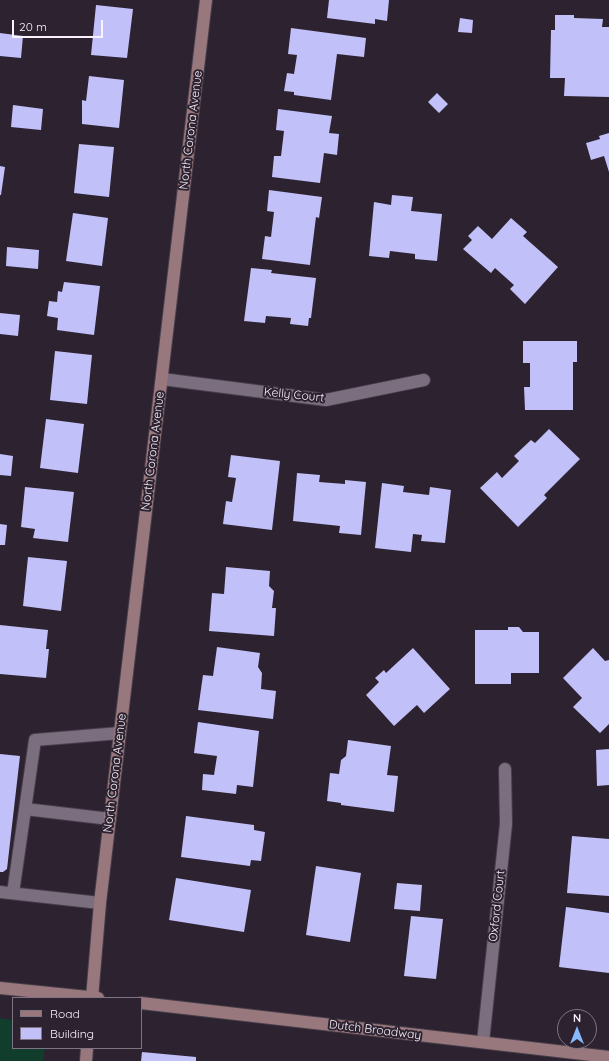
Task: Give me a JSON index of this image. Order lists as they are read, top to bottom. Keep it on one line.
{"streets":{"main road":["North Corona Avenue","Dutch Broadway"],"street":["Kelly Court","Oxford Court"]},"crossings":[["North Corona Avenue","Kelly Court"],["Oxford Court","Dutch Broadway"]],"legend":["Road","Building"],"scale_bar":"20 m","north":"top"}
